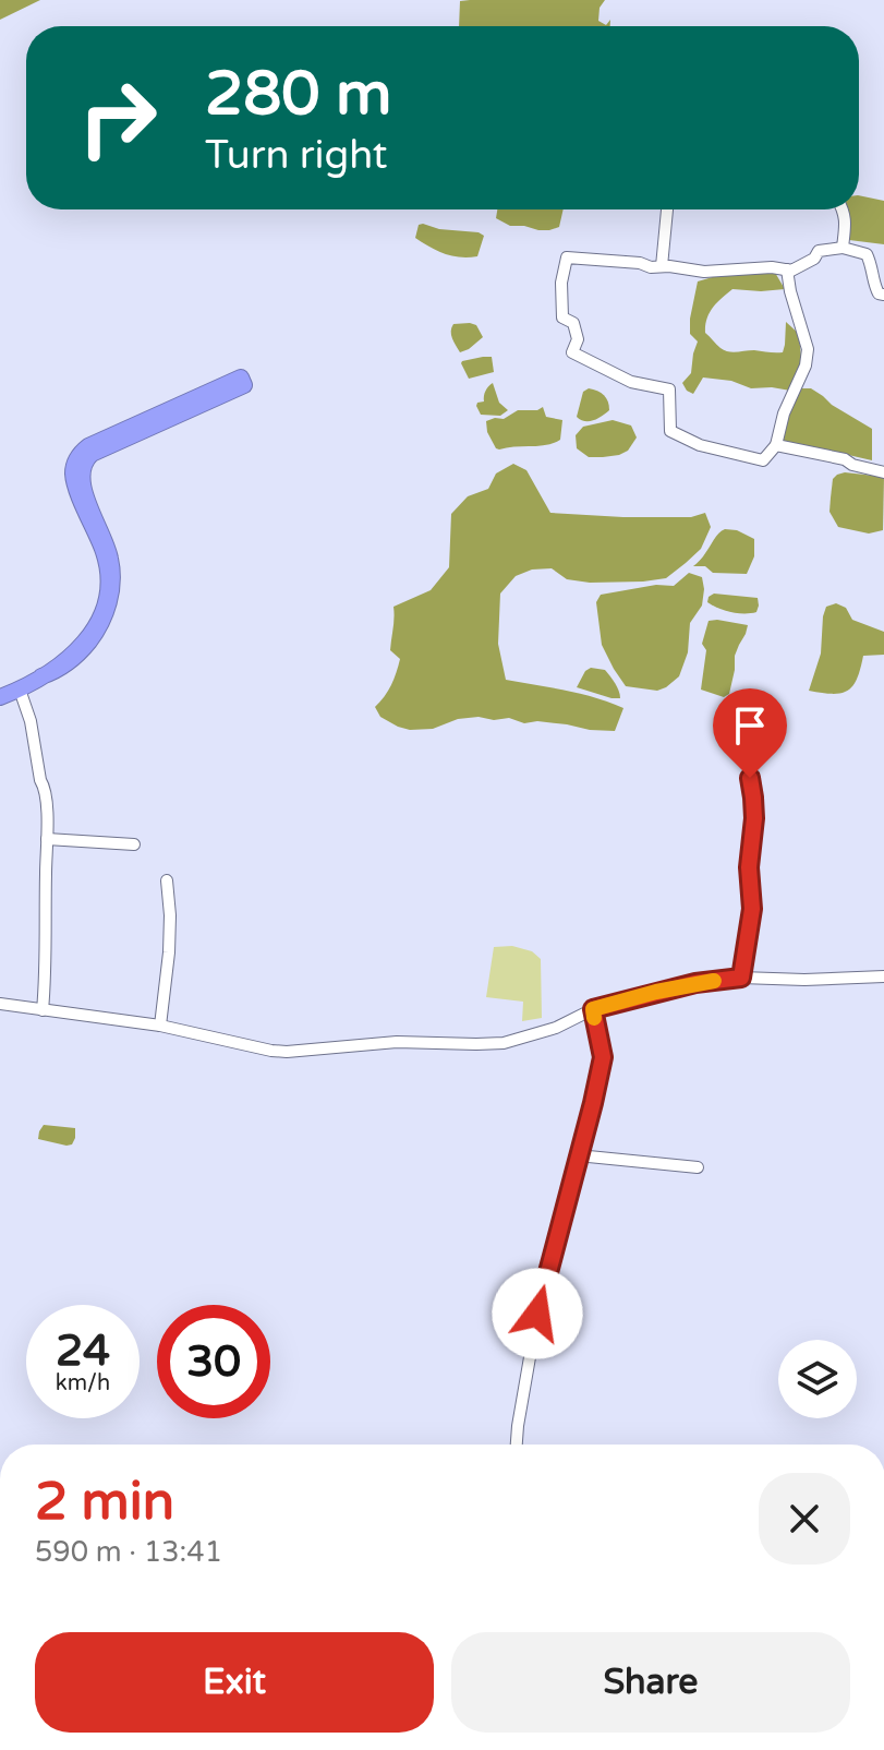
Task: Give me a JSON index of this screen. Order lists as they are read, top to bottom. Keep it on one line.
{"page":{"turn":["280 m","Turn right"],"speed":"24 km/h","limit":"30","heading":["2 min","590 m · 13:41"],"buttons":["Exit","Share"]}}
